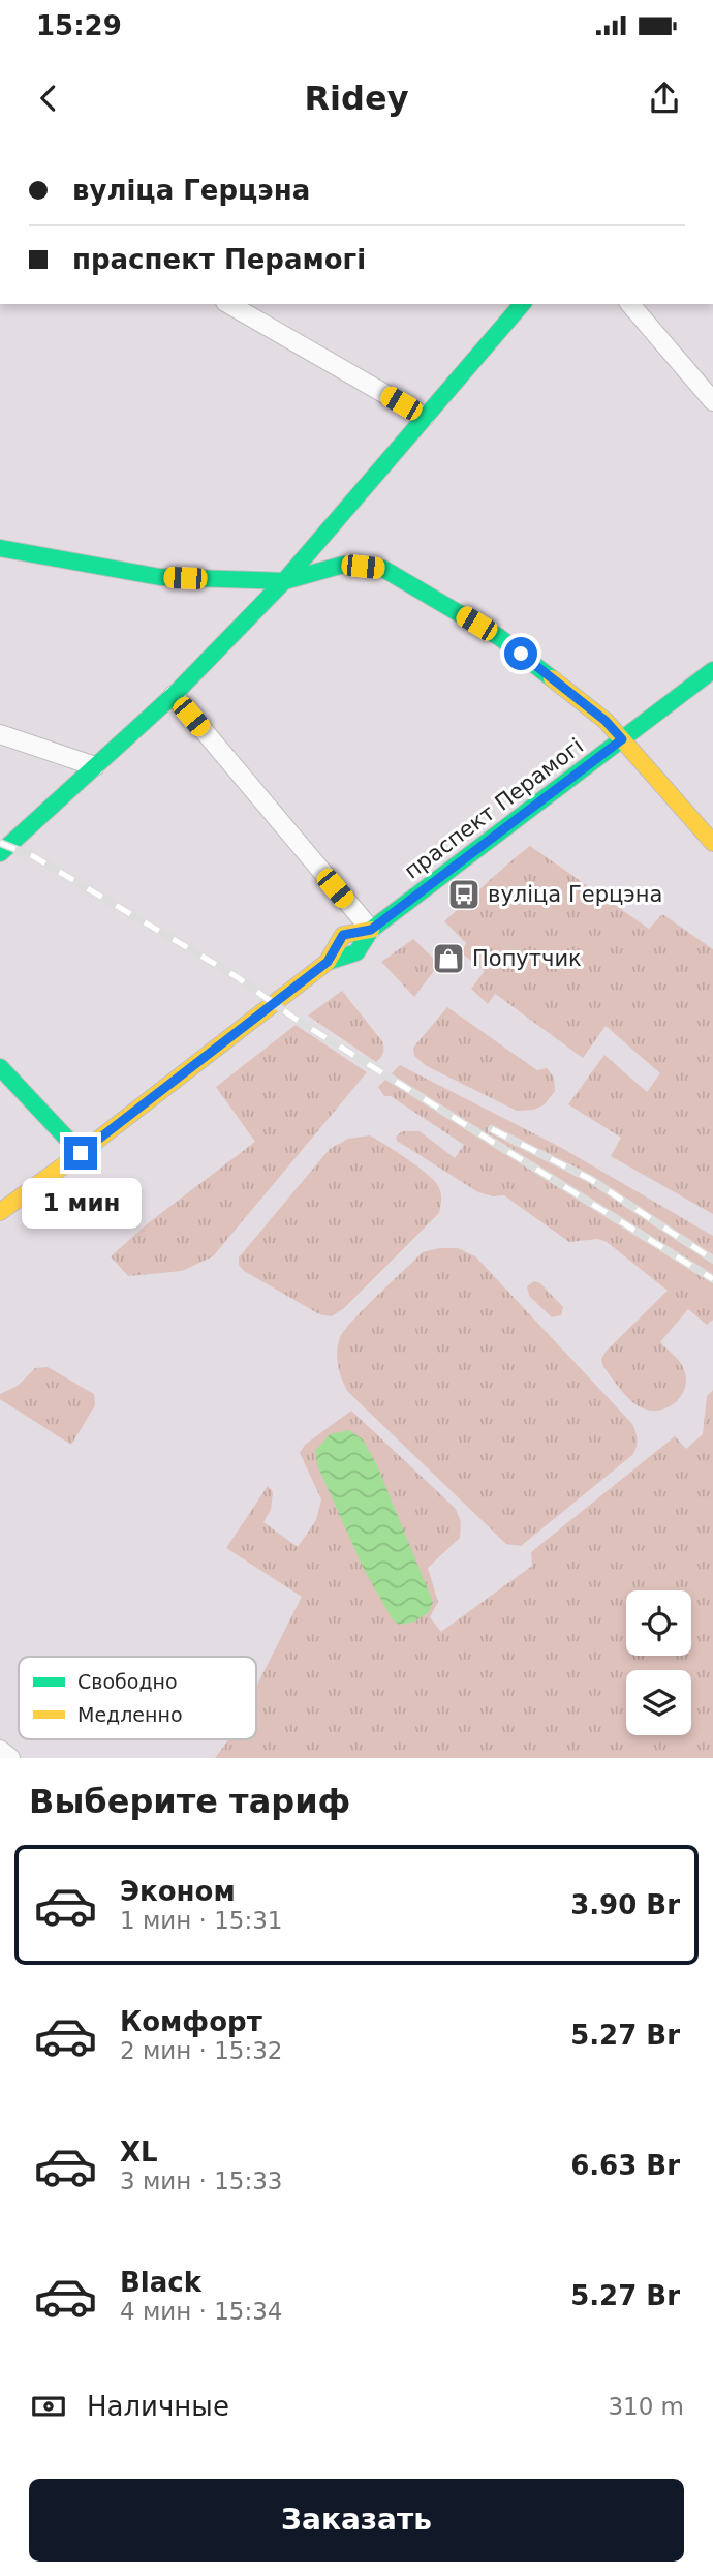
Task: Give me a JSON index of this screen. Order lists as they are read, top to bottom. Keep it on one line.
{"streets":{"street":["праспект Перамогі"]},"places":{"bus stop":["вуліца Герцэна"],"shop":["Попутчик"]},"legend":["Свободно","Медленно"],"page":{"status":"15:29","header":"Ridey","banner":["вуліца Герцэна","праспект Перамогі"],"bubble":"1 мин","heading":"Выберите тариф","list":[{"name":"Эконом","note":"1 мин · 15:31","value":"3.90 Br"},{"name":"Комфорт","note":"2 мин · 15:32","value":"5.27 Br"},{"name":"XL","note":"3 мин · 15:33","value":"6.63 Br"},{"name":"Black","note":"4 мин · 15:34","value":"5.27 Br"}],"pay":["Наличные","310 m"],"buttons":"Заказать"}}
